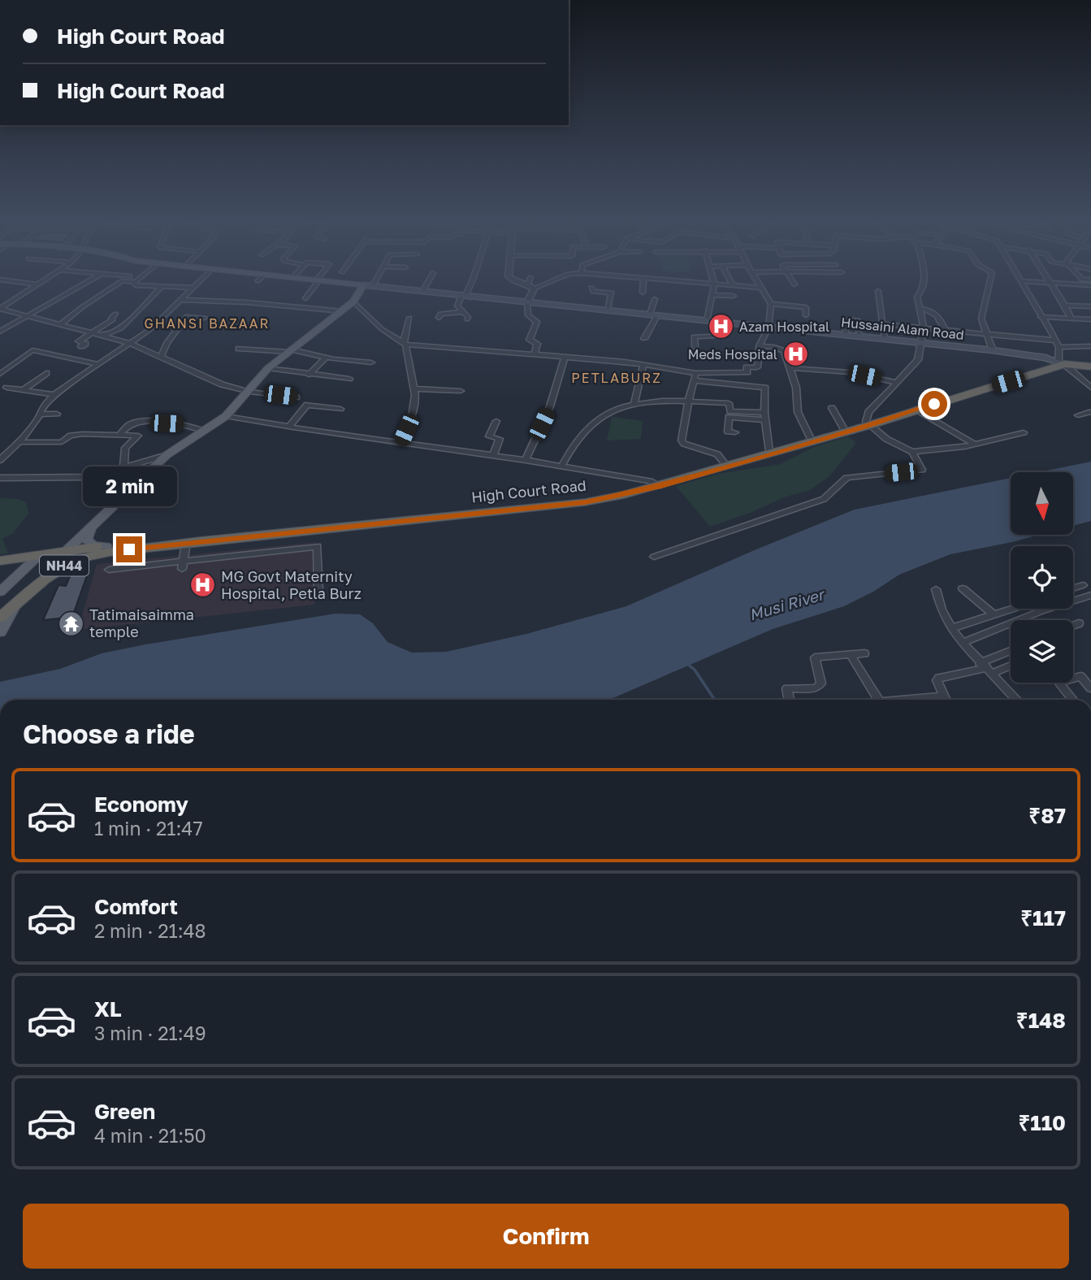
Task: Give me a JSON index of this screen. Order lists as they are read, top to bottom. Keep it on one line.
{"streets":{"highway":["High Court Road","NH44"],"main road":["Hussaini Alam Road"]},"crossings":[["Hussaini Alam Road","High Court Road"],["Hussaini Alam Road","NH44"],["High Court Road","NH44"]],"districts":["GHANSI BAZAAR","PETLABURZ"],"water":["Musi River"],"places":{"hospital":["Azam Hospital","Meds Hospital","MG Govt Maternity Hospital, Petla Burz"],"temple":["Tatimaisaimma temple"]},"north":"bottom","page":{"banner":["High Court Road","High Court Road"],"bubble":"2 min","heading":"Choose a ride","list":[{"name":"Economy","note":"1 min · 21:47","value":"₹87"},{"name":"Comfort","note":"2 min · 21:48","value":"₹117"},{"name":"XL","note":"3 min · 21:49","value":"₹148"},{"name":"Green","note":"4 min · 21:50","value":"₹110"}],"buttons":"Confirm"}}
